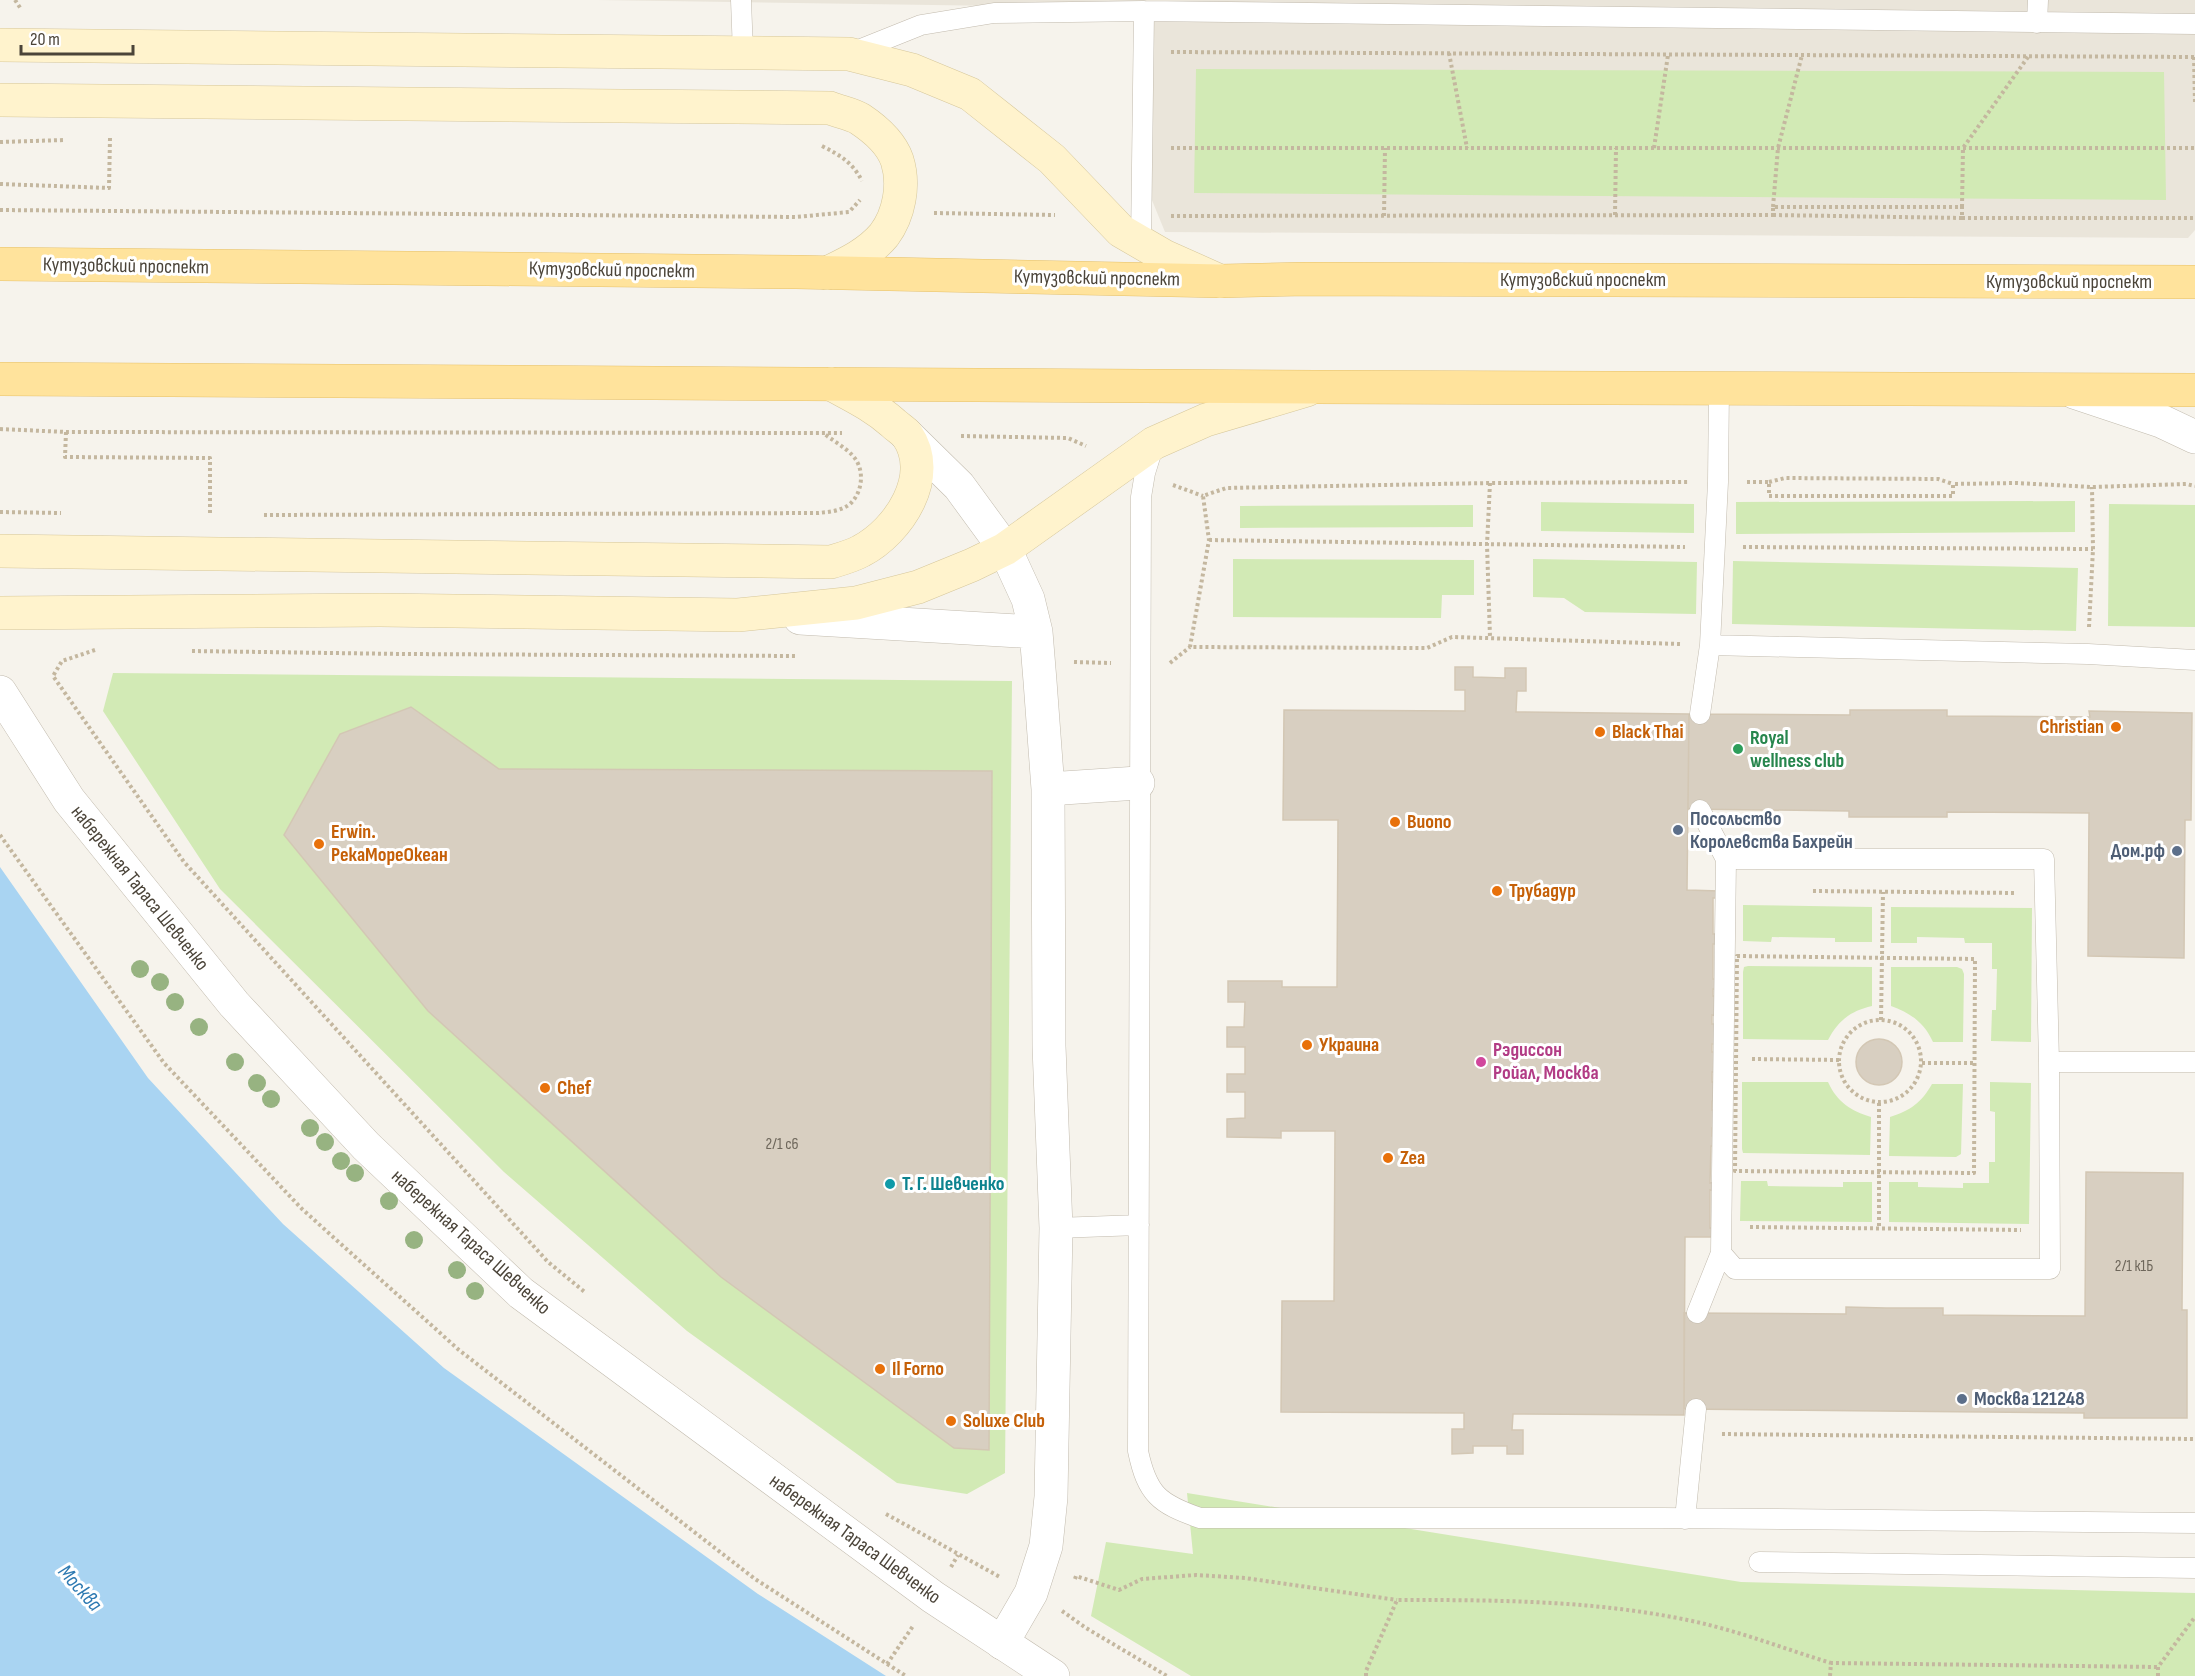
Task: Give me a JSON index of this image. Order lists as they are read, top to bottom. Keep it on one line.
{"streets":{"main road":["Кутузовский проспект"],"street":["набережная Тараса Шевченко"]},"water":["Москва"],"places":["Christian","Black Thai","Royal wellness club","Buono","Посольство Королевства Бахрейн","Erwin. РекаМореОкеан","Дом.рф","Трубадур","Украина","Рэдиссон Ройал, Москва","Chef","Zea","Т. Г. Шевченко","Il Forno","Москва 121248","Soluxe Club"],"house_numbers":["2/1 с6","2/1 к1Б"],"scale_bar":"20 m"}
